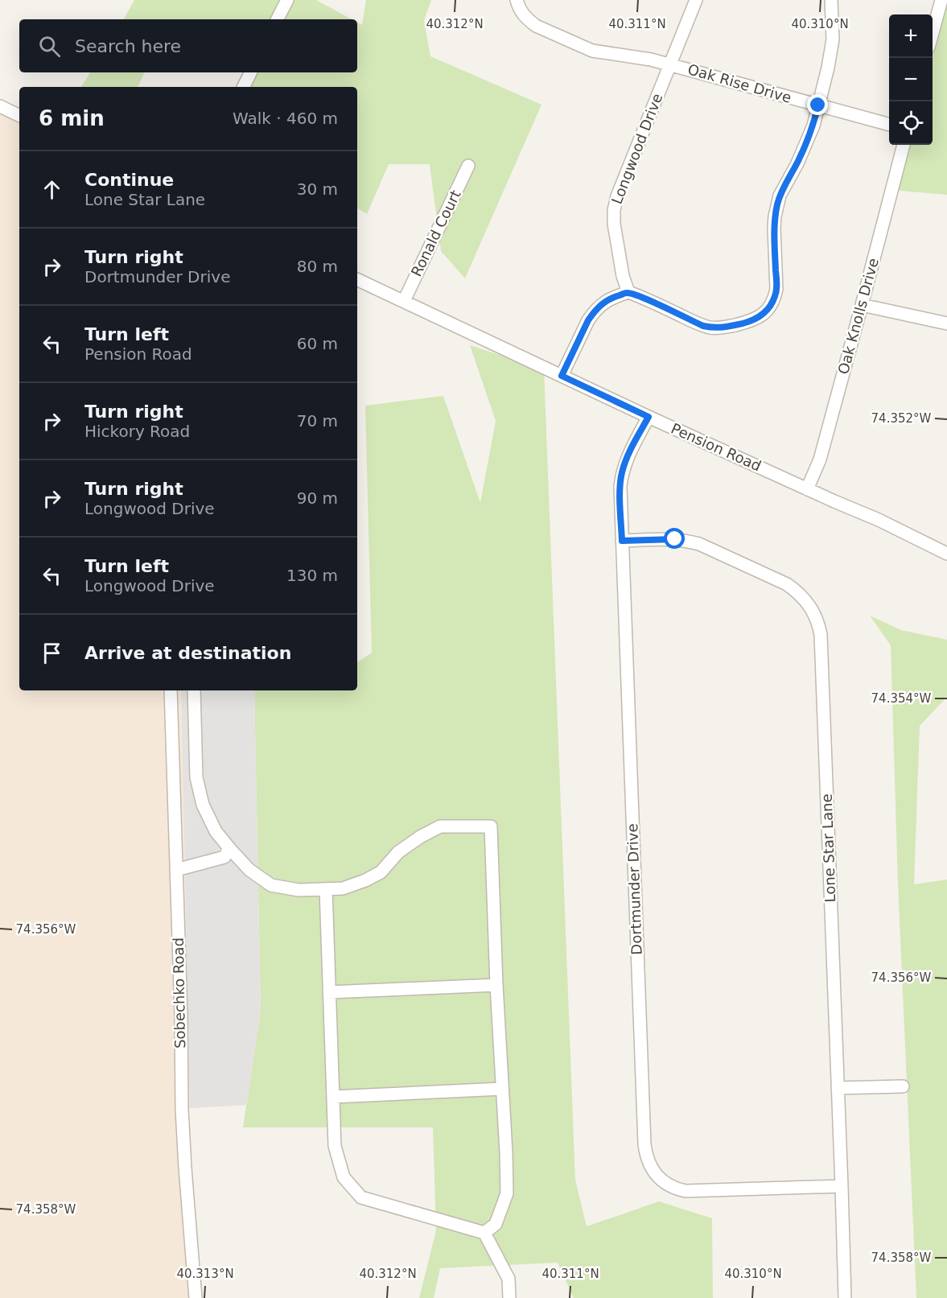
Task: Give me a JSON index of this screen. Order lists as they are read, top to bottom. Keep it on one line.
{"streets":{"street":["Oak Rise Drive","Longwood Drive","Ronald Court","Oak Knolls Drive","Pension Road","Lone Star Lane","Dortmunder Drive","Sobechko Road"]},"crossings":[["Oak Rise Drive","Longwood Drive"],["Ronald Court","Pension Road"],["Oak Knolls Drive","Pension Road"],["Pension Road","Dortmunder Drive"],["Lone Star Lane","Dortmunder Drive"]],"page":{"map_buttons":["+","−"],"search":"Search here","heading":["6 min","Walk · 460 m"],"list":[["Continue","Lone Star Lane","30 m"],["Turn right","Dortmunder Drive","80 m"],["Turn left","Pension Road","60 m"],["Turn right","Hickory Road","70 m"],["Turn right","Longwood Drive","90 m"],["Turn left","Longwood Drive","130 m"],"Arrive at destination"]},"coordinates":["40.312°N","40.311°N","40.310°N","74.352°W","74.354°W","74.356°W","74.358°W","40.313°N"]}
